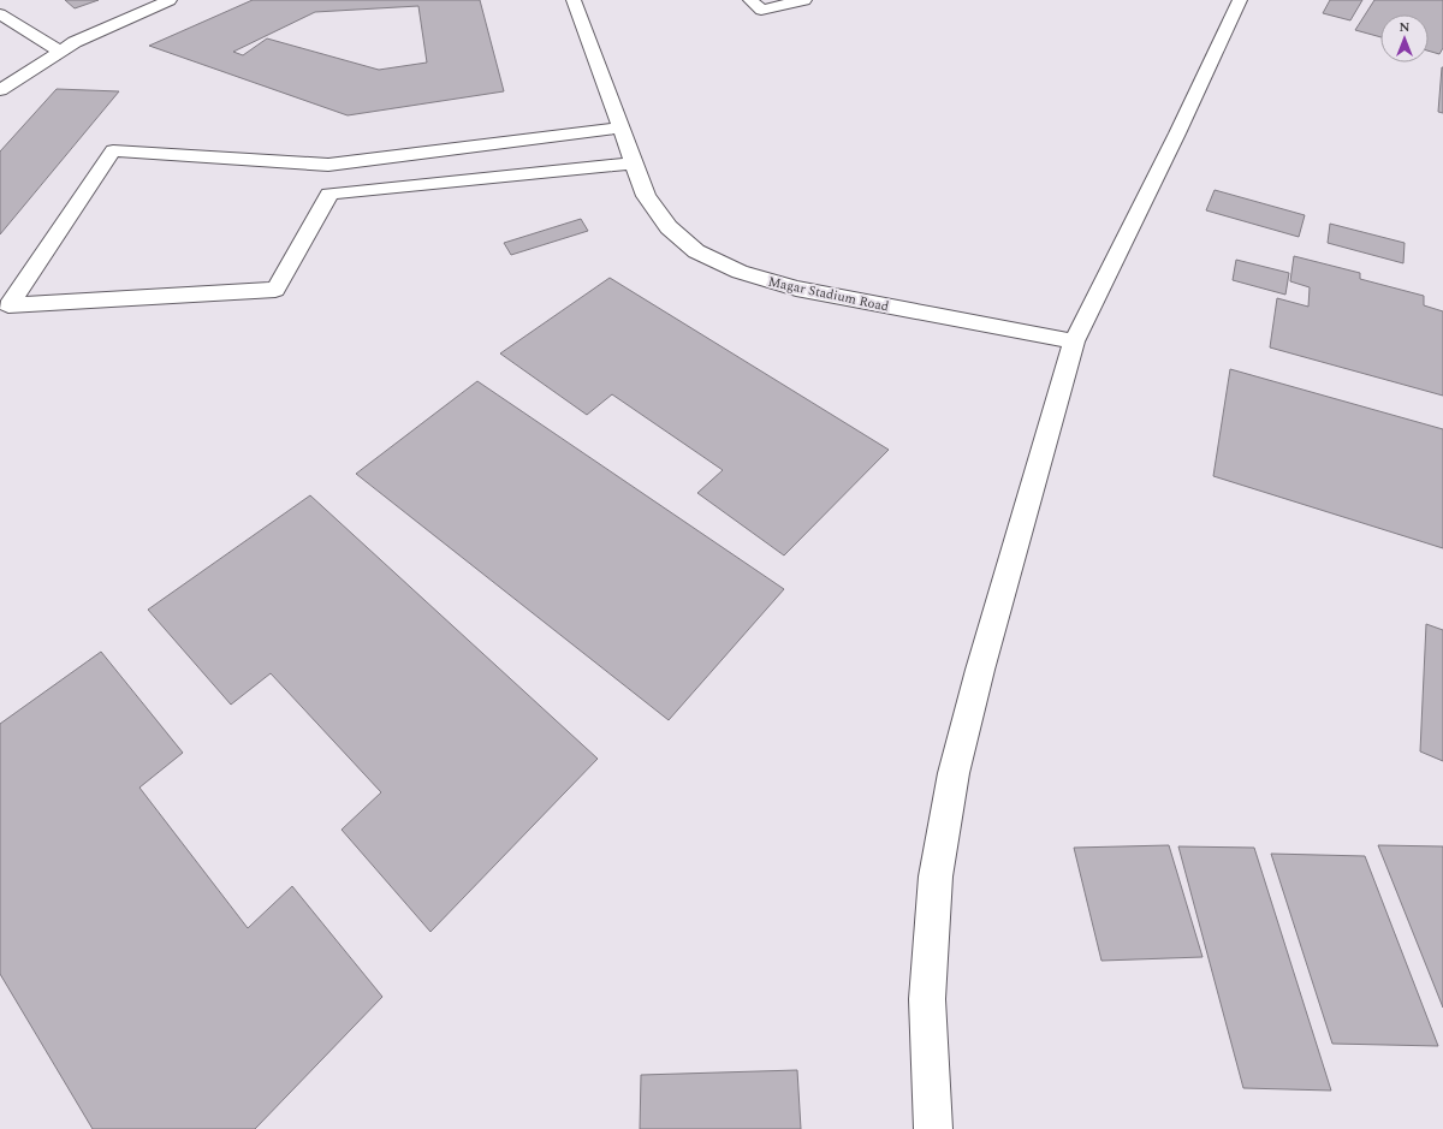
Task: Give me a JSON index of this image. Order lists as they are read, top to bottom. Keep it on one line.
{"streets":{"street":["Magar Stadium Road"]},"north":"top"}
